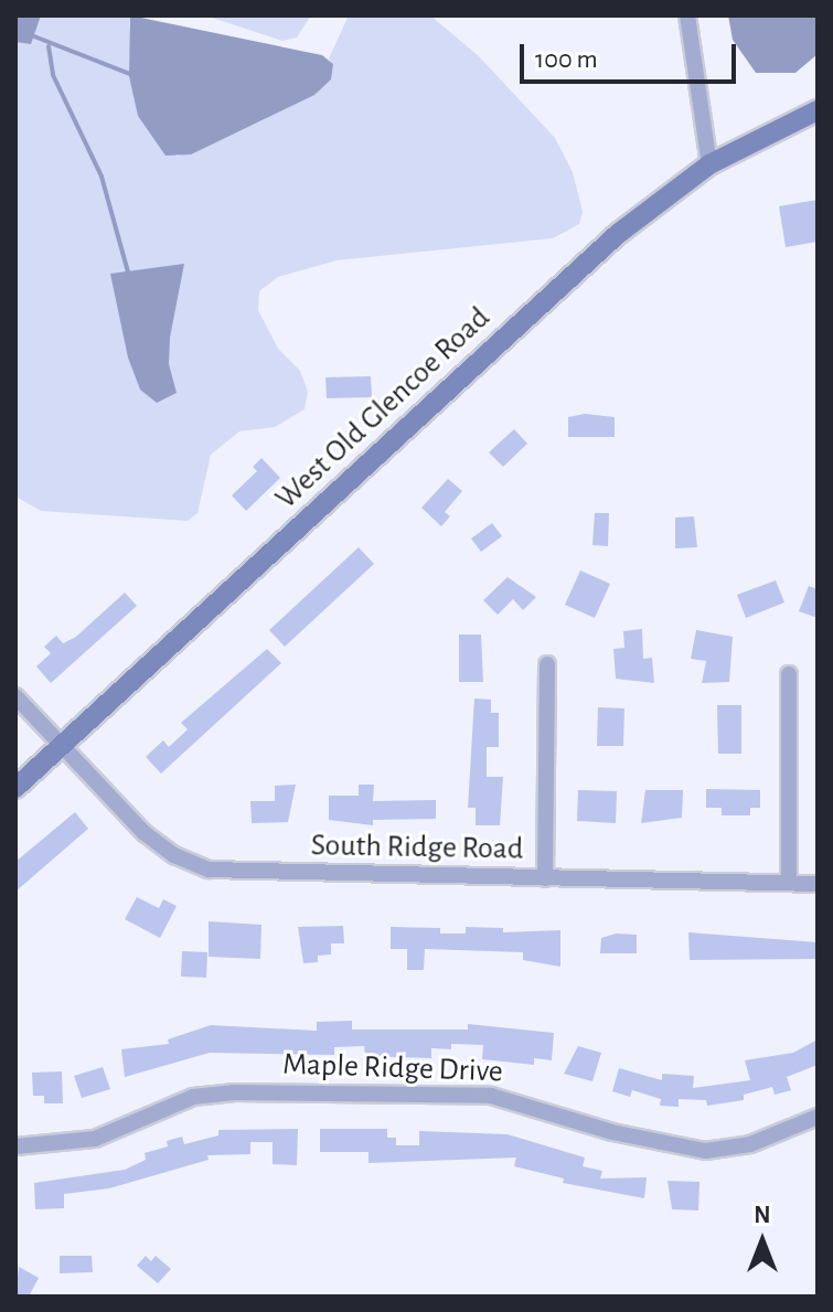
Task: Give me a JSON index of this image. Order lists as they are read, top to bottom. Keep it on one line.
{"streets":{"street":["West Old Glencoe Road","South Ridge Road","Maple Ridge Drive"]},"crossings":[["West Old Glencoe Road","South Ridge Road"]],"scale_bar":"100 m","north":"top"}
